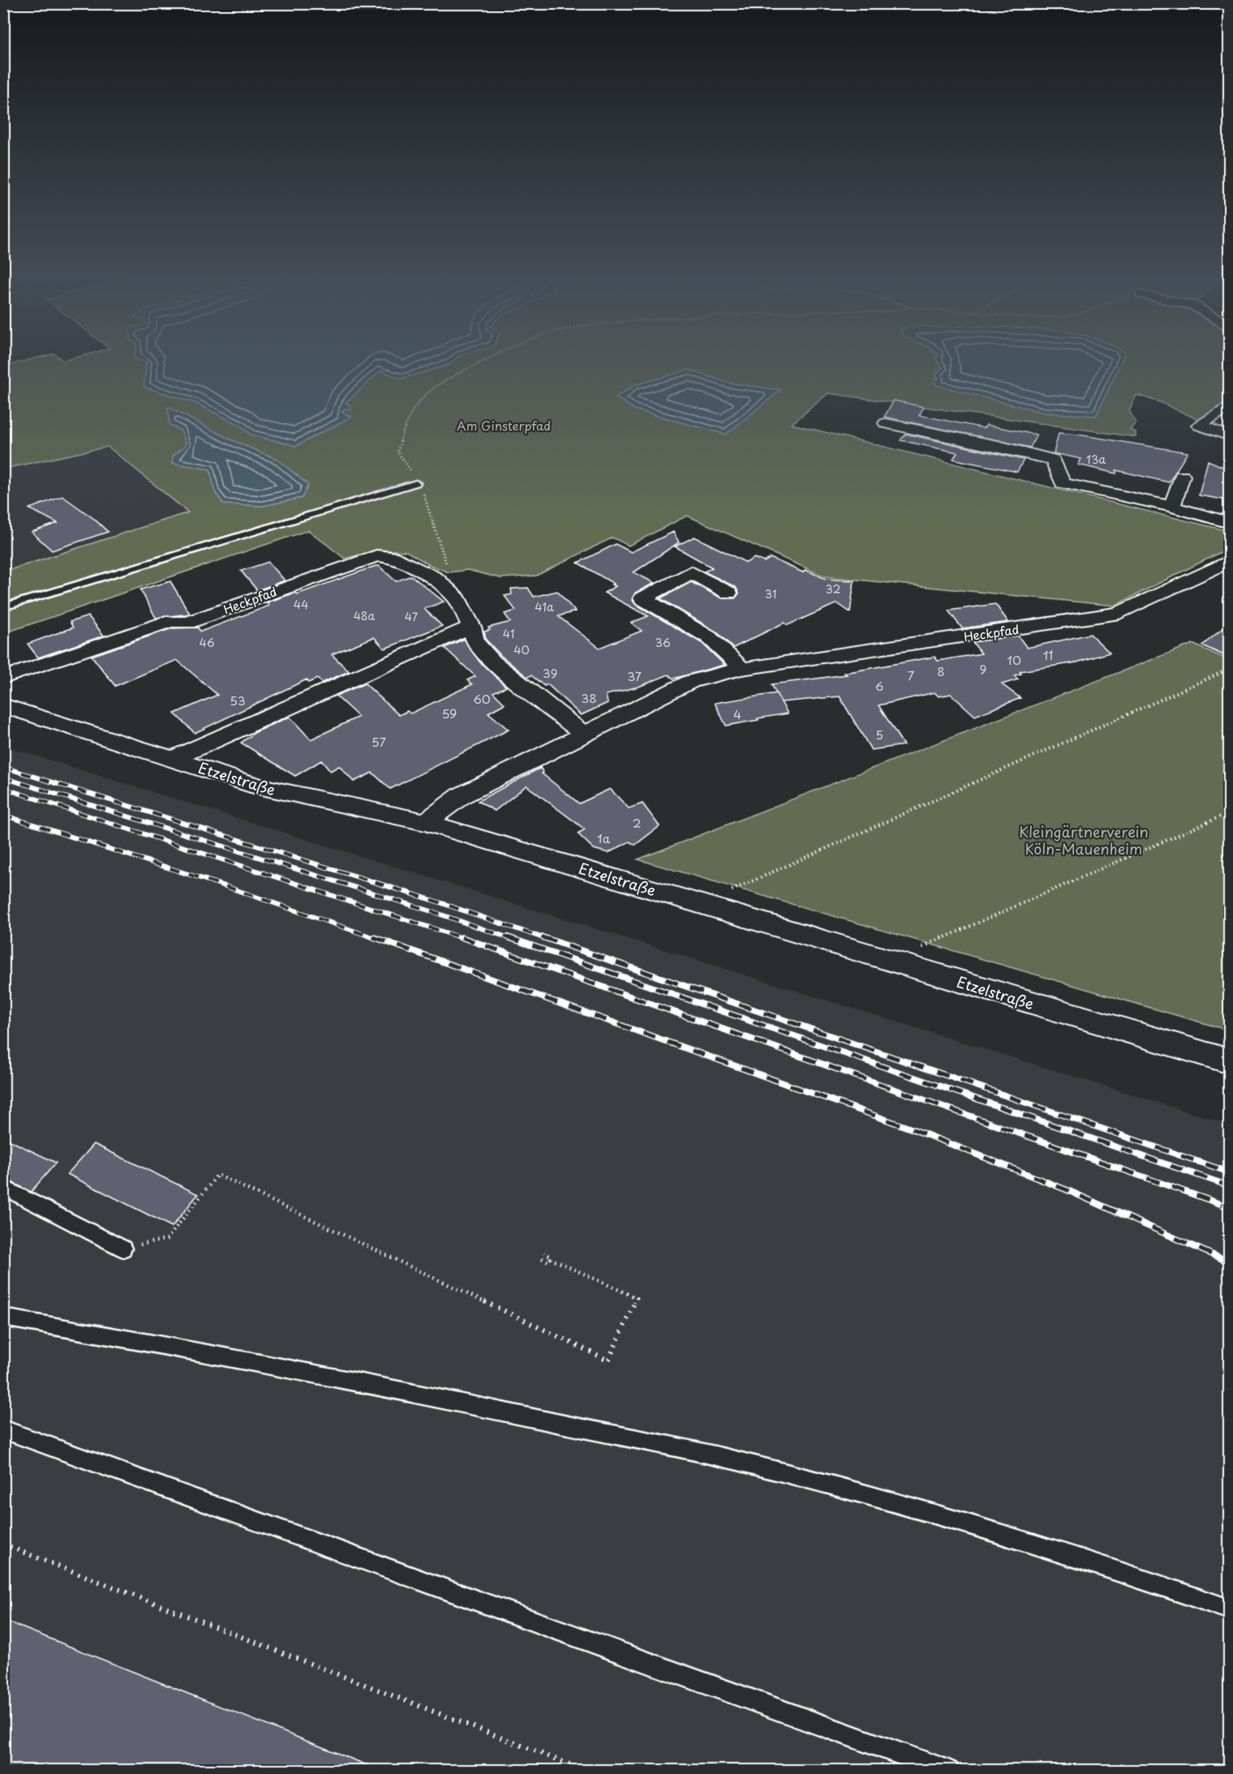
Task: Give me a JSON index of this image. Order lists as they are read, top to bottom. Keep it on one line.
{"streets":{"street":["Heckpfad","Etzelstraße"]},"crossings":[["Heckpfad","Etzelstraße"]],"parks":["Am Ginsterpfad","Kleingärtnerverein Köln-Mauenheim"],"house_numbers":["13a","32","31","44","41a","48a","47","41","46","36","40","11","10","9","8","39","7","37","6","38","60","53","59","4","5","57","2","1a"]}
